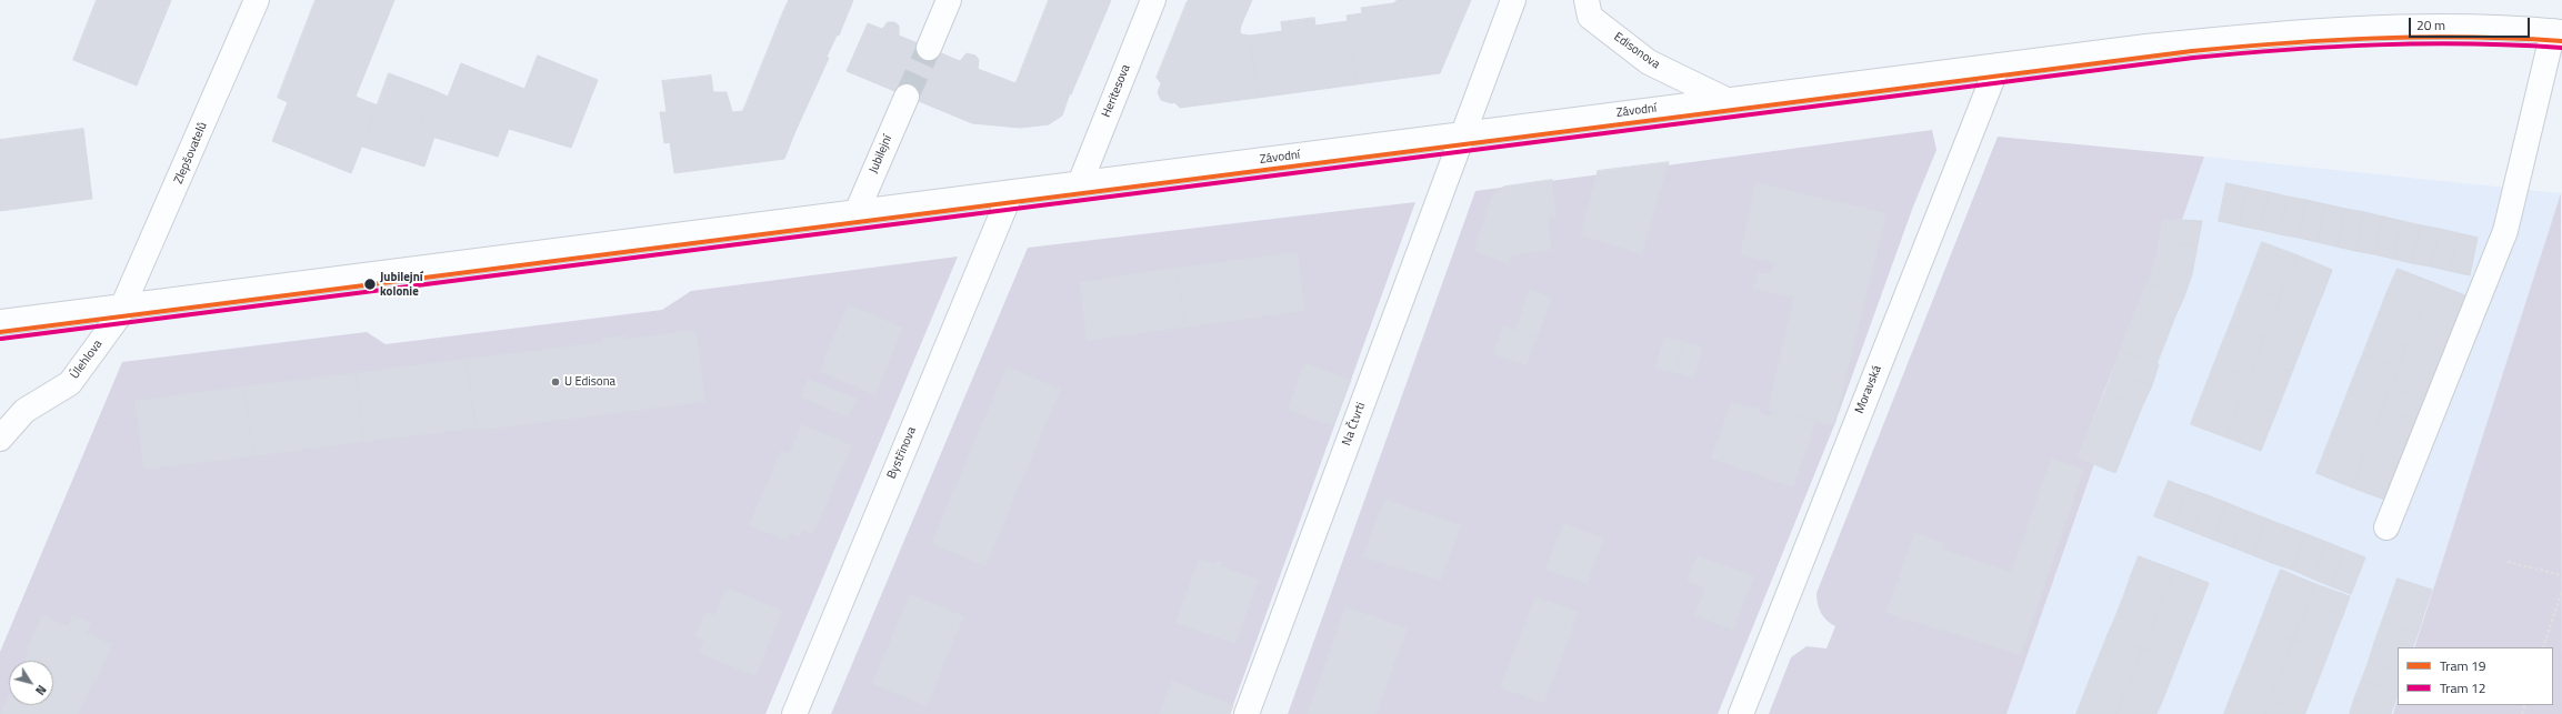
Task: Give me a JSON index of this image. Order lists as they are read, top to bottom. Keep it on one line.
{"streets":{"street":["Edisonova","Heritesova","Závodní","Zlepšovatelů","Jubilejní","Úlehlova","Moravská","Na Čtvrti","Bystřinova"]},"crossings":[["Edisonova","Závodní"],["Heritesova","Závodní"],["Závodní","Zlepšovatelů"],["Závodní","Jubilejní"],["Závodní","Úlehlova"],["Závodní","Moravská"],["Závodní","Na Čtvrti"],["Závodní","Bystřinova"],["Zlepšovatelů","Úlehlova"]],"places":["Jubilejní kolonie","U Edisona"],"lines":["tram line 19","tram line 12"],"legend":["Tram 19","Tram 12"],"scale_bar":"20 m","north":"bottom right"}
